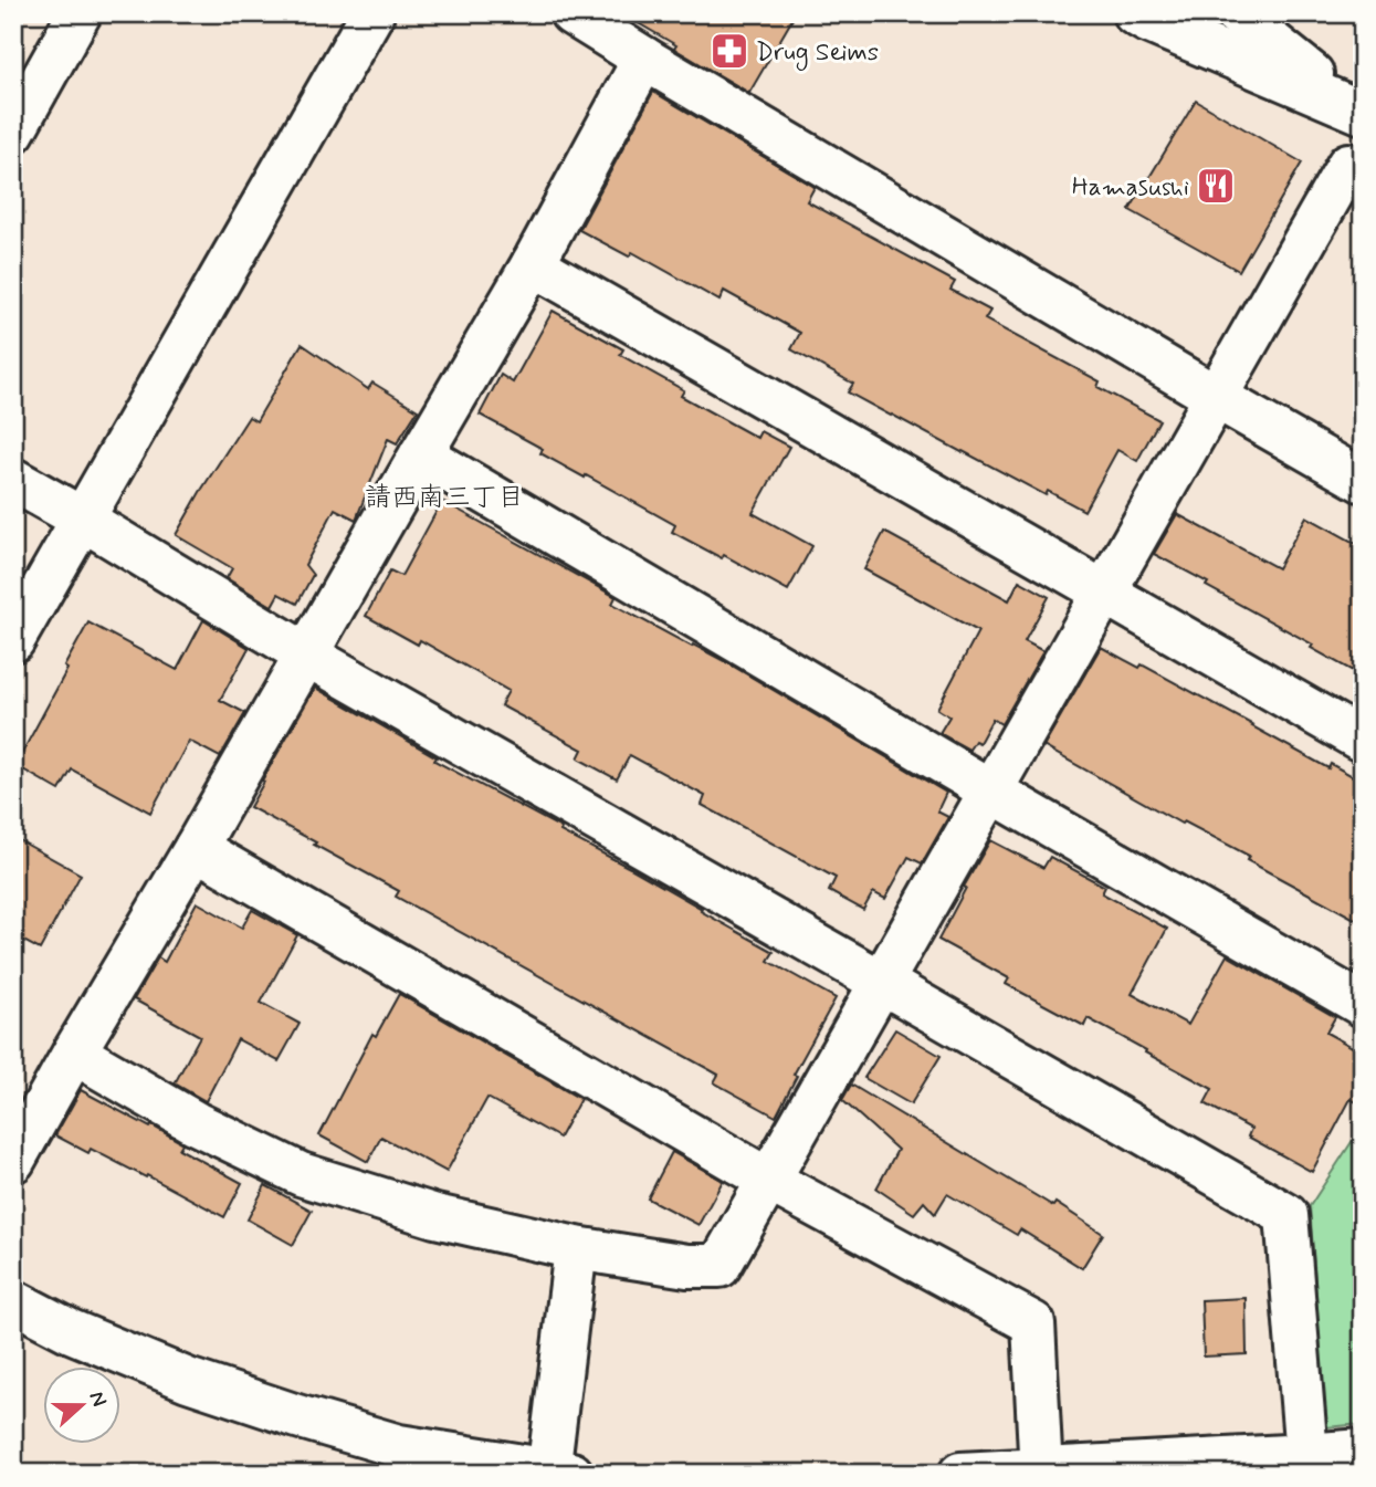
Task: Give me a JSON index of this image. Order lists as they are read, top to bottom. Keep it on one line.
{"districts":["請西南三丁目"],"places":{"pharmacy":["Drug Seims"],"restaurant":["Hamasushi"]},"north":"right"}
